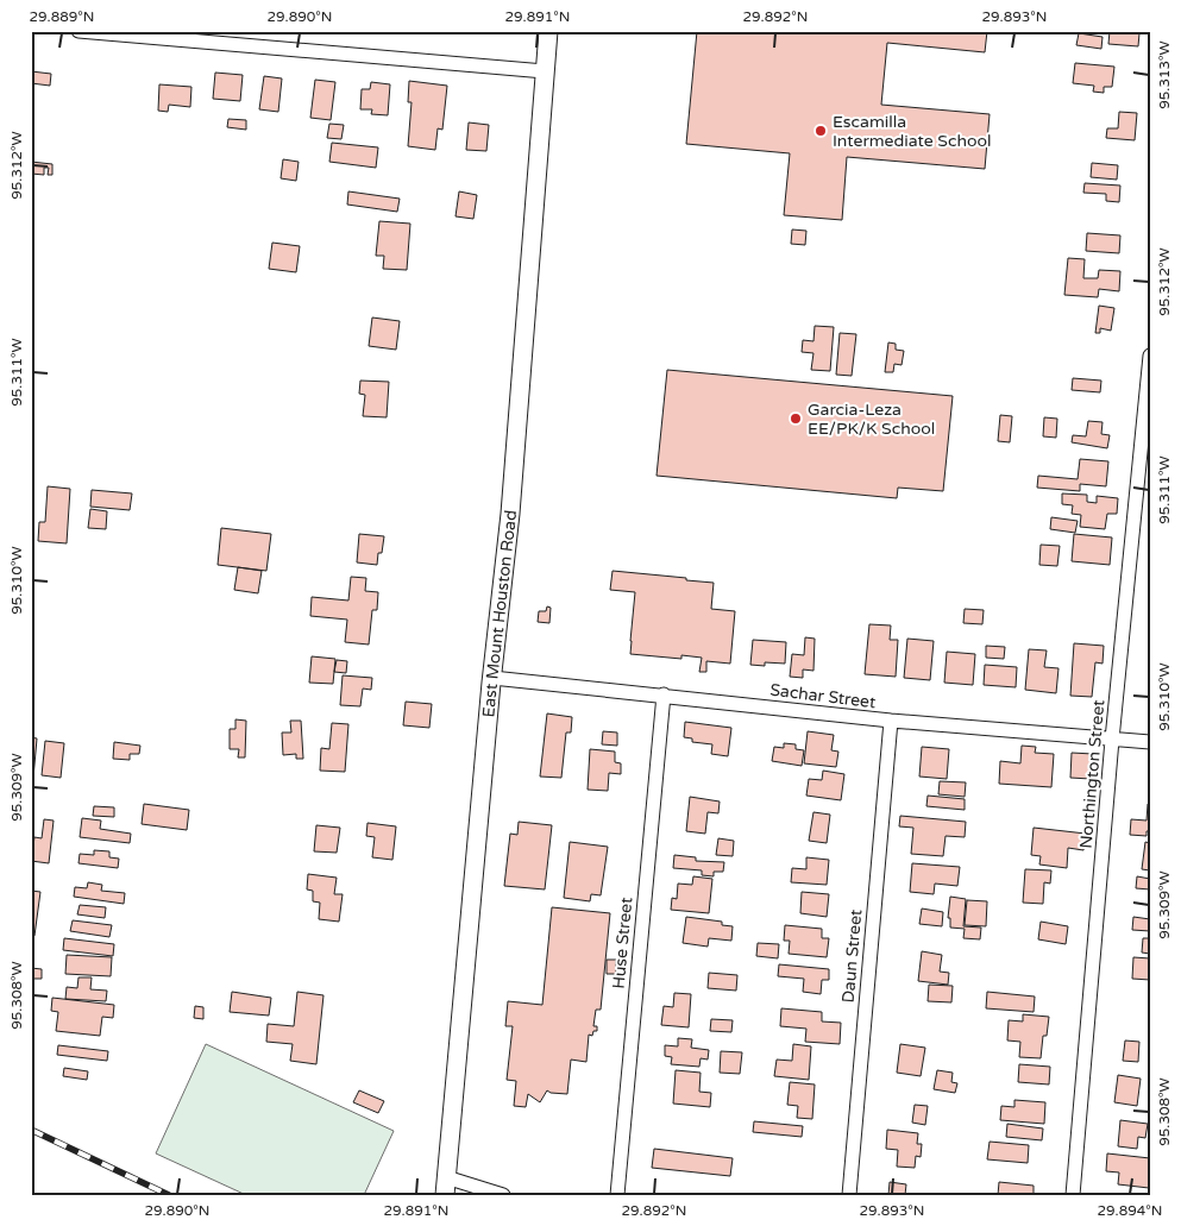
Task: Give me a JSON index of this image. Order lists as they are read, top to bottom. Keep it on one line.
{"streets":{"main road":["East Mount Houston Road"],"street":["Sachar Street","Northington Street","Huse Street","Daun Street"]},"crossings":[["East Mount Houston Road","Sachar Street"],["Sachar Street","Northington Street"],["Sachar Street","Huse Street"],["Sachar Street","Daun Street"]],"places":["Escamilla Intermediate School","Garcia-Leza EE/PK/K School"],"coordinates":["29.889°N","29.890°N","29.891°N","29.892°N","29.893°N","95.313°W","95.312°W","95.311°W","95.310°W","95.309°W","95.308°W","29.894°N"]}
